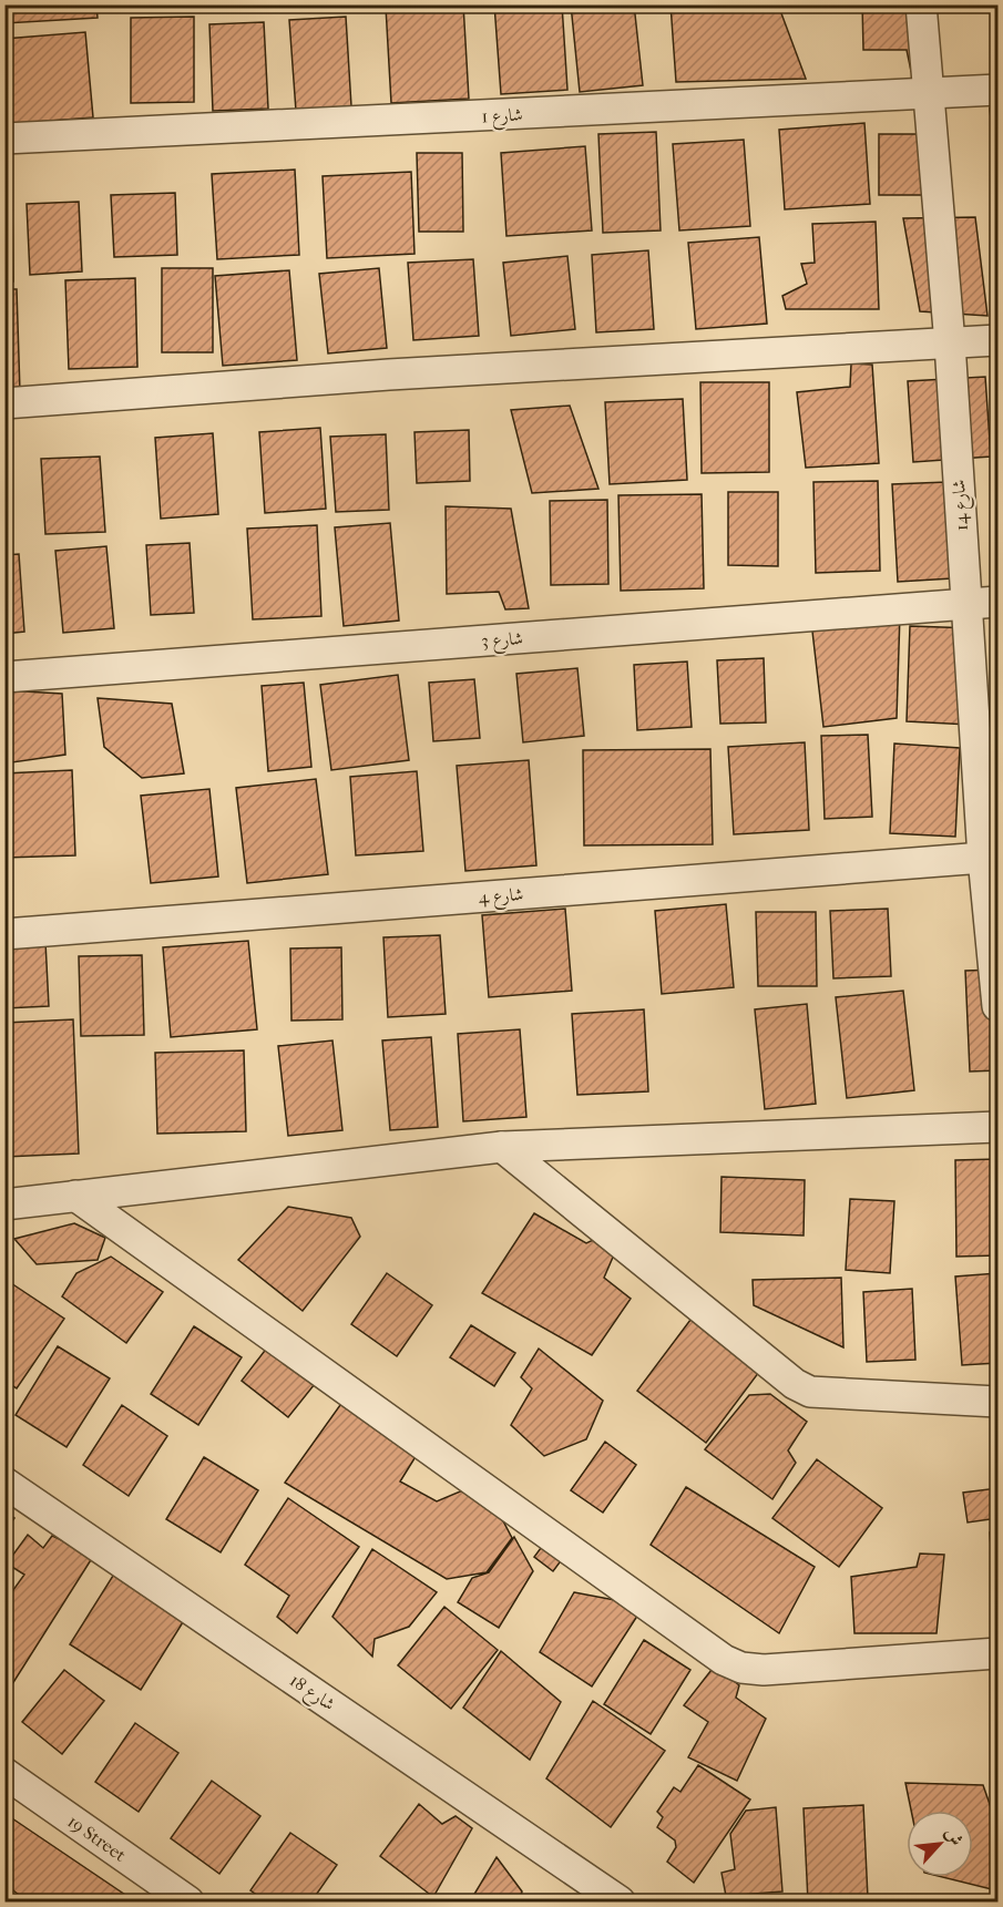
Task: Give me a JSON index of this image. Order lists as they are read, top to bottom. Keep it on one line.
{"streets":{"street":["شارع 1","شارع 14","شارع 3","شارع 4","شارع 18","19 Street"]},"crossings":[["شارع 1","شارع 14"],["شارع 14","شارع 3"],["شارع 14","شارع 4"]],"north":"top right"}
